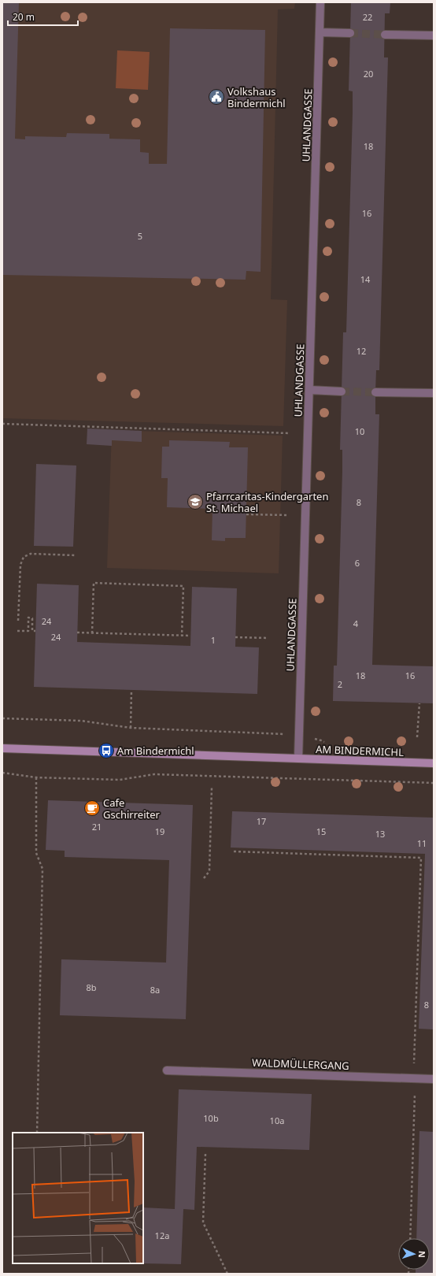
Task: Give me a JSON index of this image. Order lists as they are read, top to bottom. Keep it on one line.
{"streets":{"street":["UHLANDGASSE","AM BINDERMICHL","WALDMÜLLERGANG"]},"crossings":[["UHLANDGASSE","AM BINDERMICHL"]],"places":{"public building":["Volkshaus Bindermichl"],"school or university":["Pfarrcaritas-Kindergarten St. Michael"],"bus stop":["Am Bindermichl"],"cafe":["Cafe Gschirreiter"]},"house_numbers":["22","20","18","16","5","14","12","10","8","6","24","4","24","1","18","16","2","17","21","19","15","13","11","8b","8a","8","10b","10a","12a"],"scale_bar":"20 m","north":"right"}
